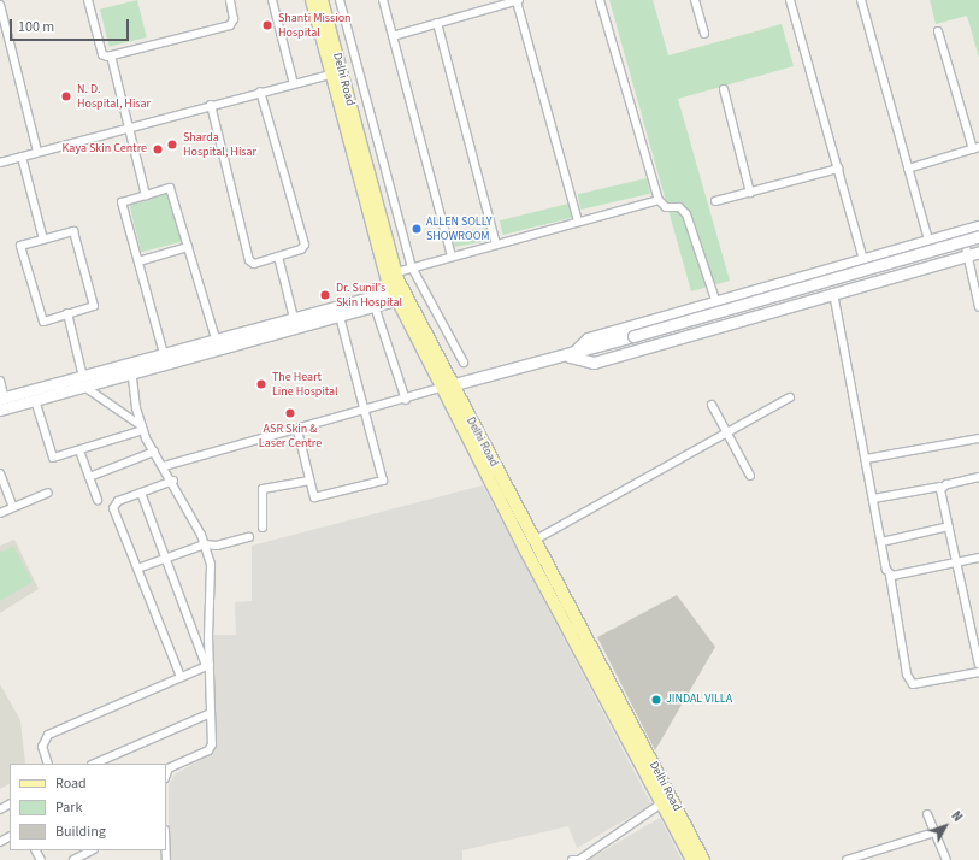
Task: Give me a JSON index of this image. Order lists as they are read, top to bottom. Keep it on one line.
{"streets":{"main road":["Delhi Road"]},"places":["Shanti Mission Hospital","N. D. Hospital, Hisar","Sharda Hospital, Hisar","Kaya Skin Centre","ALLEN SOLLY SHOWROOM","Dr. Sunil's Skin Hospital","The Heart Line Hospital","ASR Skin & Laser Centre","JINDAL VILLA"],"legend":["Road","Park","Building"],"scale_bar":"100 m","north":"top right"}
